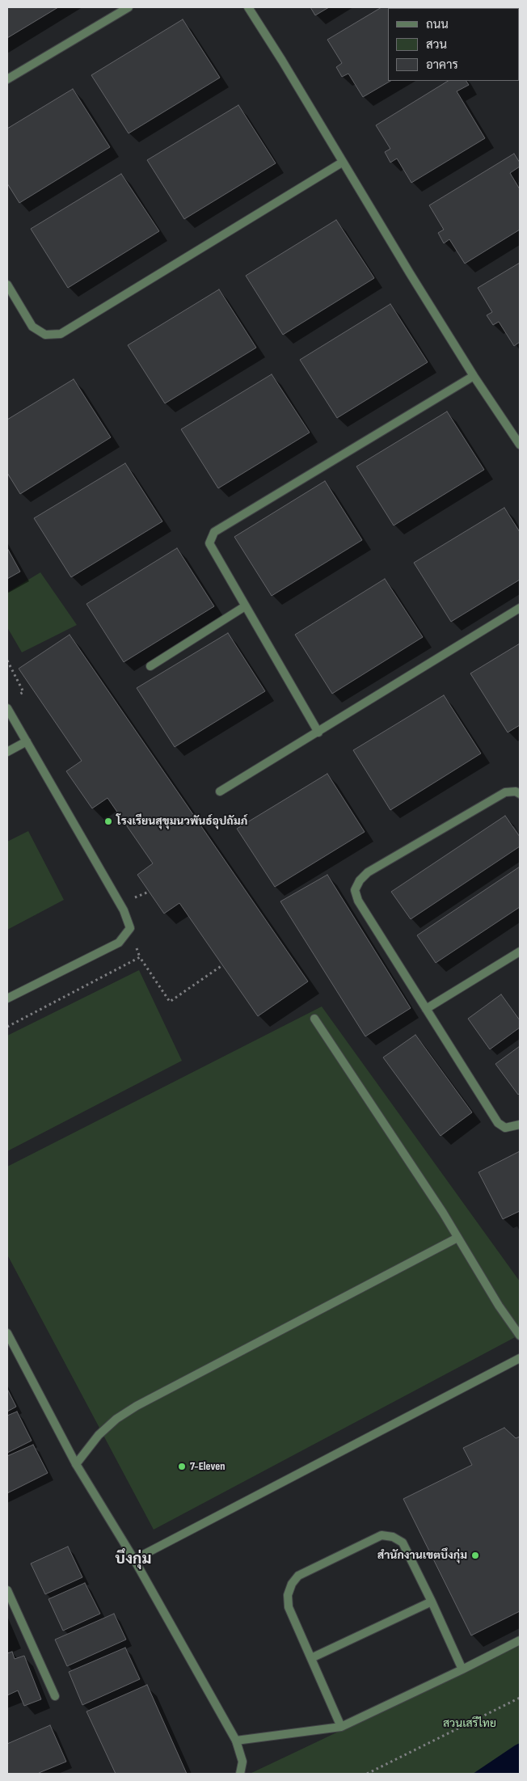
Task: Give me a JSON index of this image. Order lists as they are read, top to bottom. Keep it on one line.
{"districts":["บึงกุ่ม"],"parks":["สวนเสรีไทย"],"places":["โรงเรียนสุขุมนวพันธ์อุปถัมภ์","7-Eleven","สำนักงานเขตบึงกุ่ม"],"legend":["ถนน","สวน","อาคาร"]}
